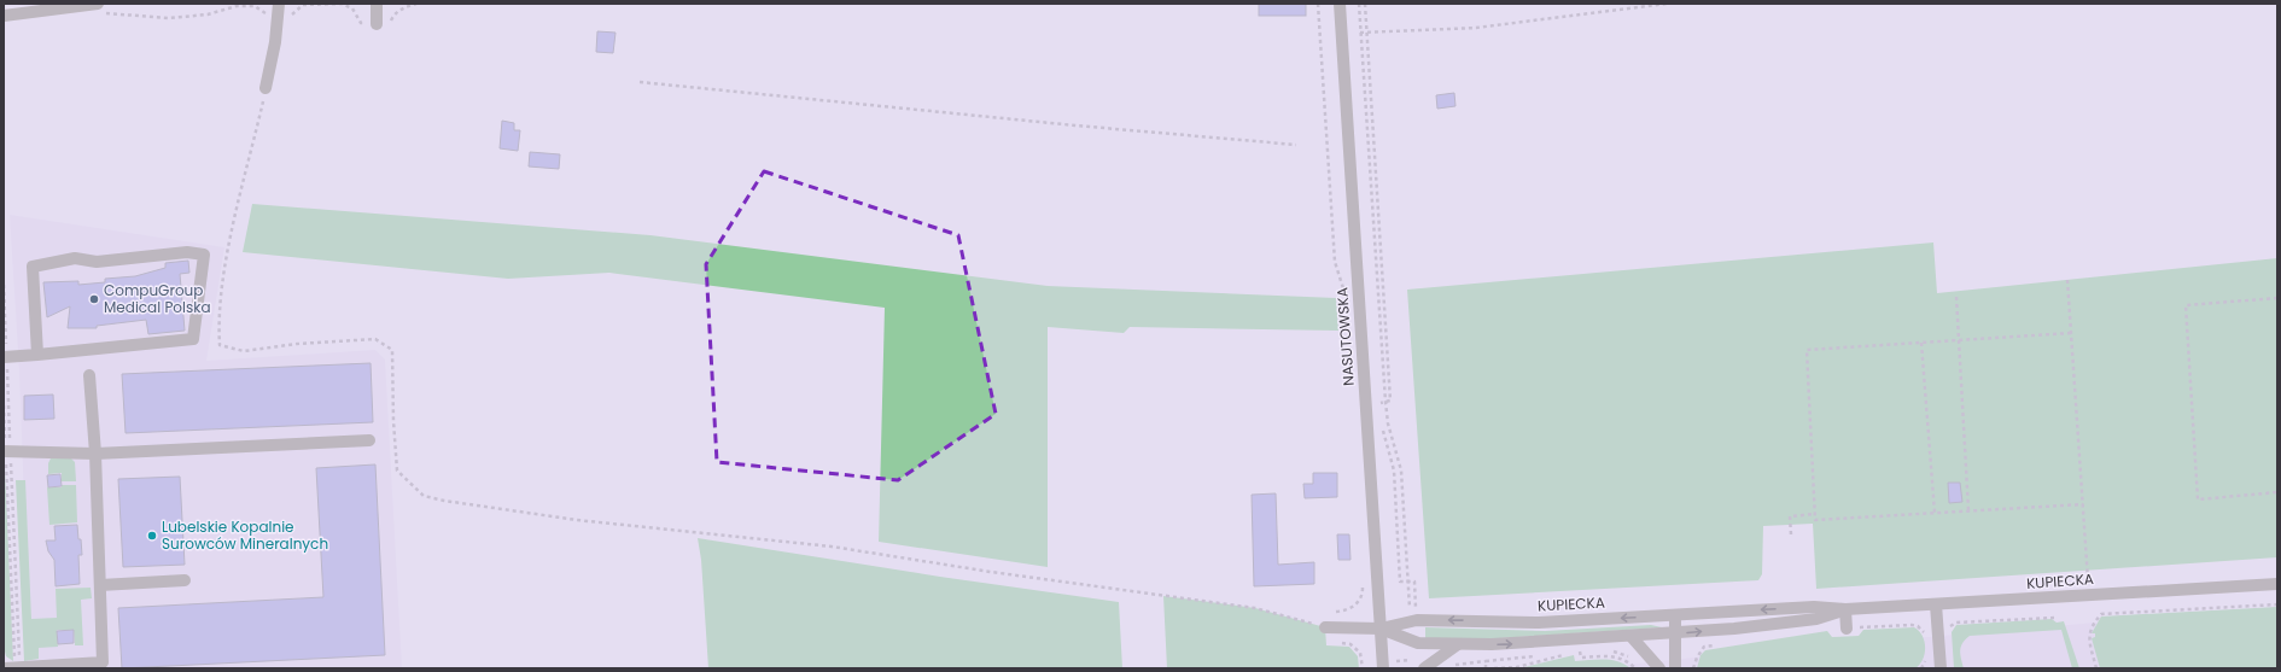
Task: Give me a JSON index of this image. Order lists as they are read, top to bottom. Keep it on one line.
{"streets":{"street":["NASUTOWSKA","KUPIECKA"]},"crossings":[["NASUTOWSKA","KUPIECKA"]],"places":["CompuGroup Medical Polska","Lubelskie Kopalnie Surowców Mineralnych"]}
